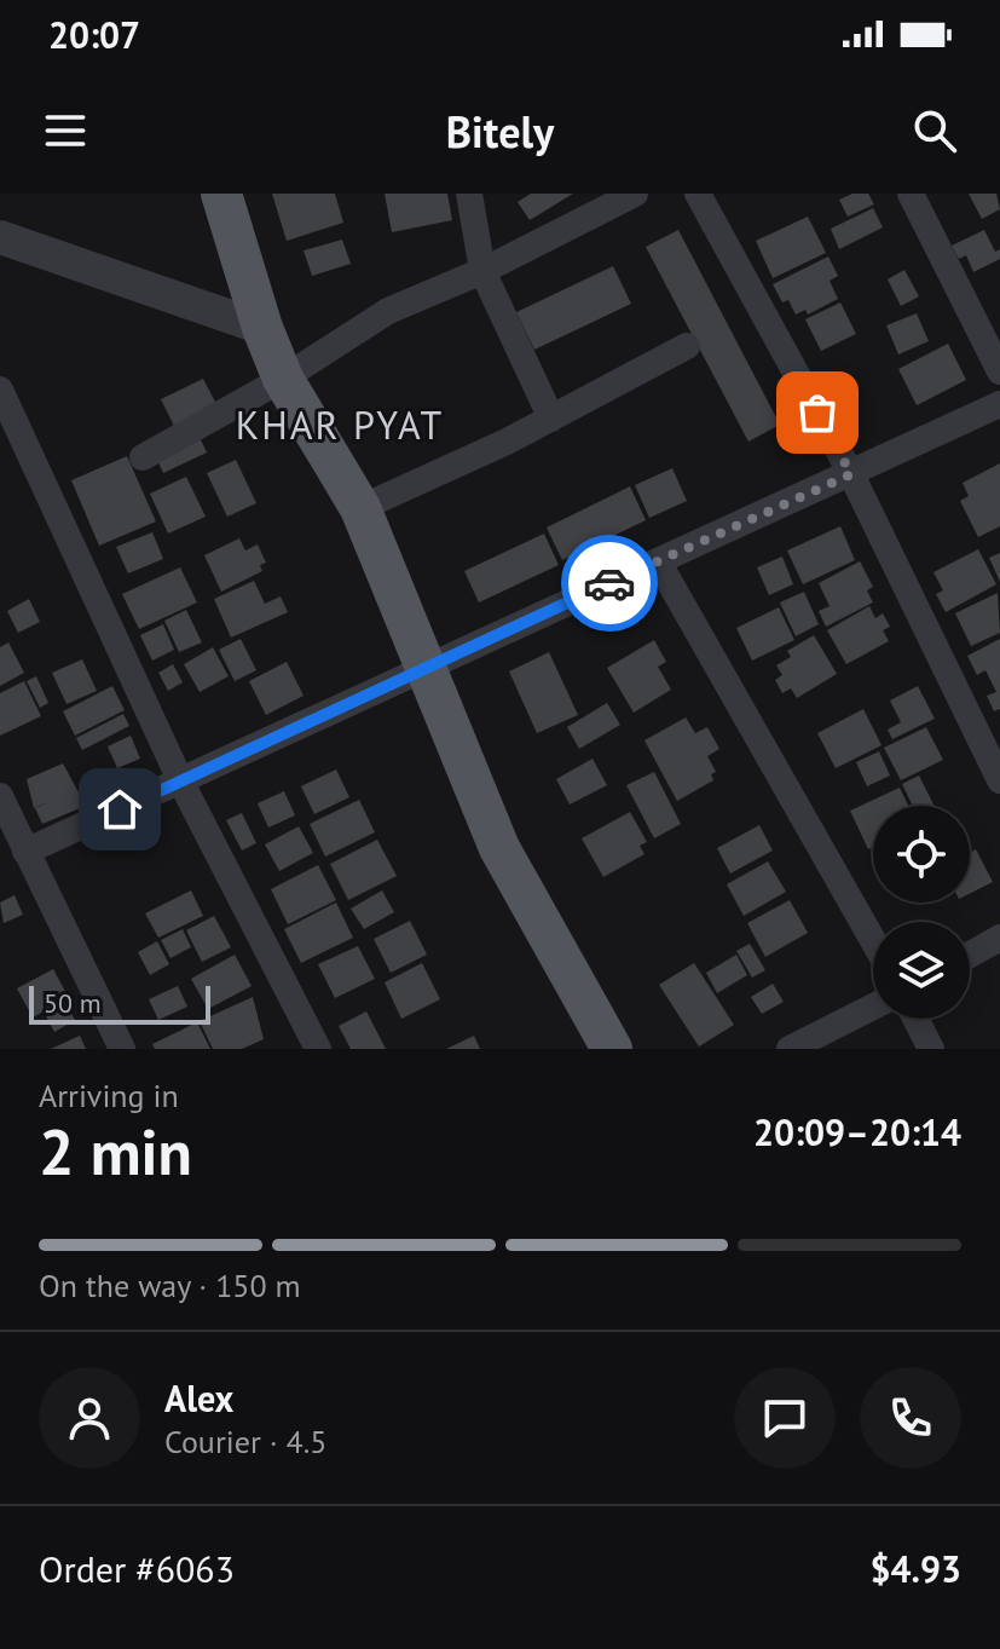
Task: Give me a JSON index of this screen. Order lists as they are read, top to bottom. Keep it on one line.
{"districts":["KHAR PYAT"],"scale_bar":"50 m","page":{"status":"20:07","header":"Bitely","scale":"50 m","heading":["2 min","Arriving in","20:09–20:14"],"panel":["Alex","Courier · 4.5","Order #6063","$4.93"],"bar":"On the way · 150 m"}}
